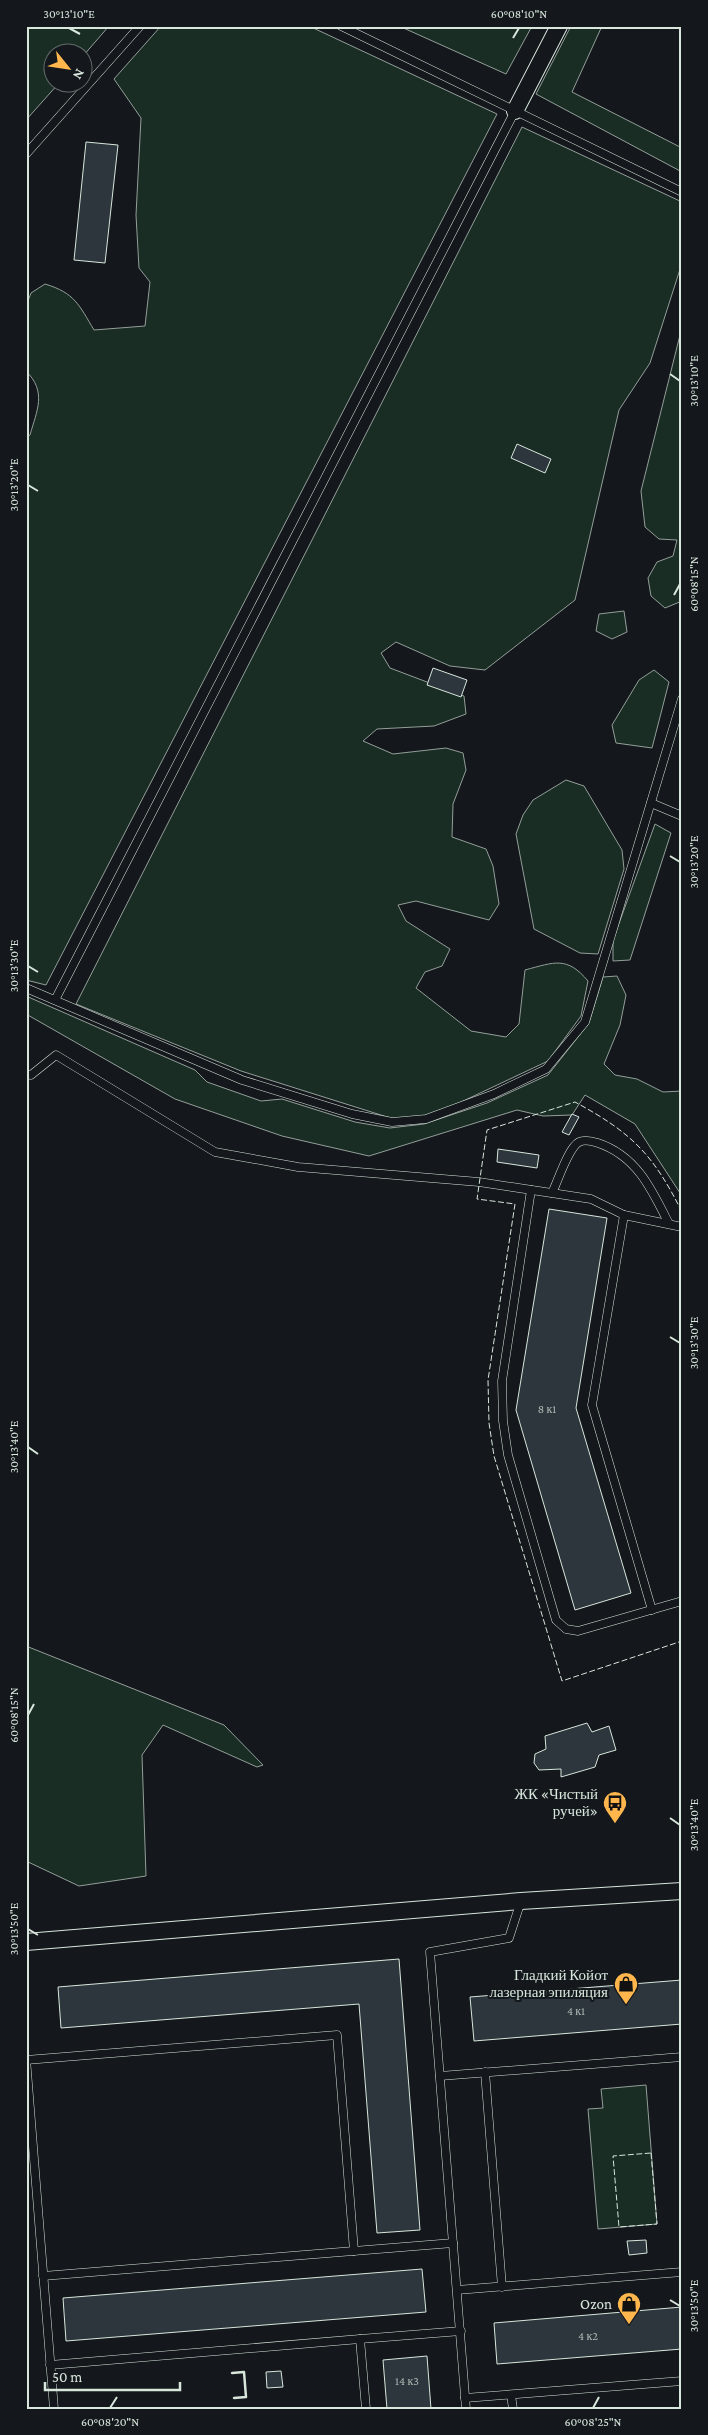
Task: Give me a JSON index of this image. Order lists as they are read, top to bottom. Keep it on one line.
{"places":{"bus stop":["ЖК «Чистый ручей»"],"shop":["Гладкий Койот лазерная эпиляция","Ozon"]},"house_numbers":["8 к1","4 к1","4 к2","14 к3"],"scale_bar":"50 m","north":"bottom right","coordinates":["30°13'10\"E","60°08'10\"N","30°13'20\"E","60°08'15\"N","30°13'30\"E","30°13'40\"E","30°13'50\"E","60°08'20\"N","60°08'25\"N"]}
